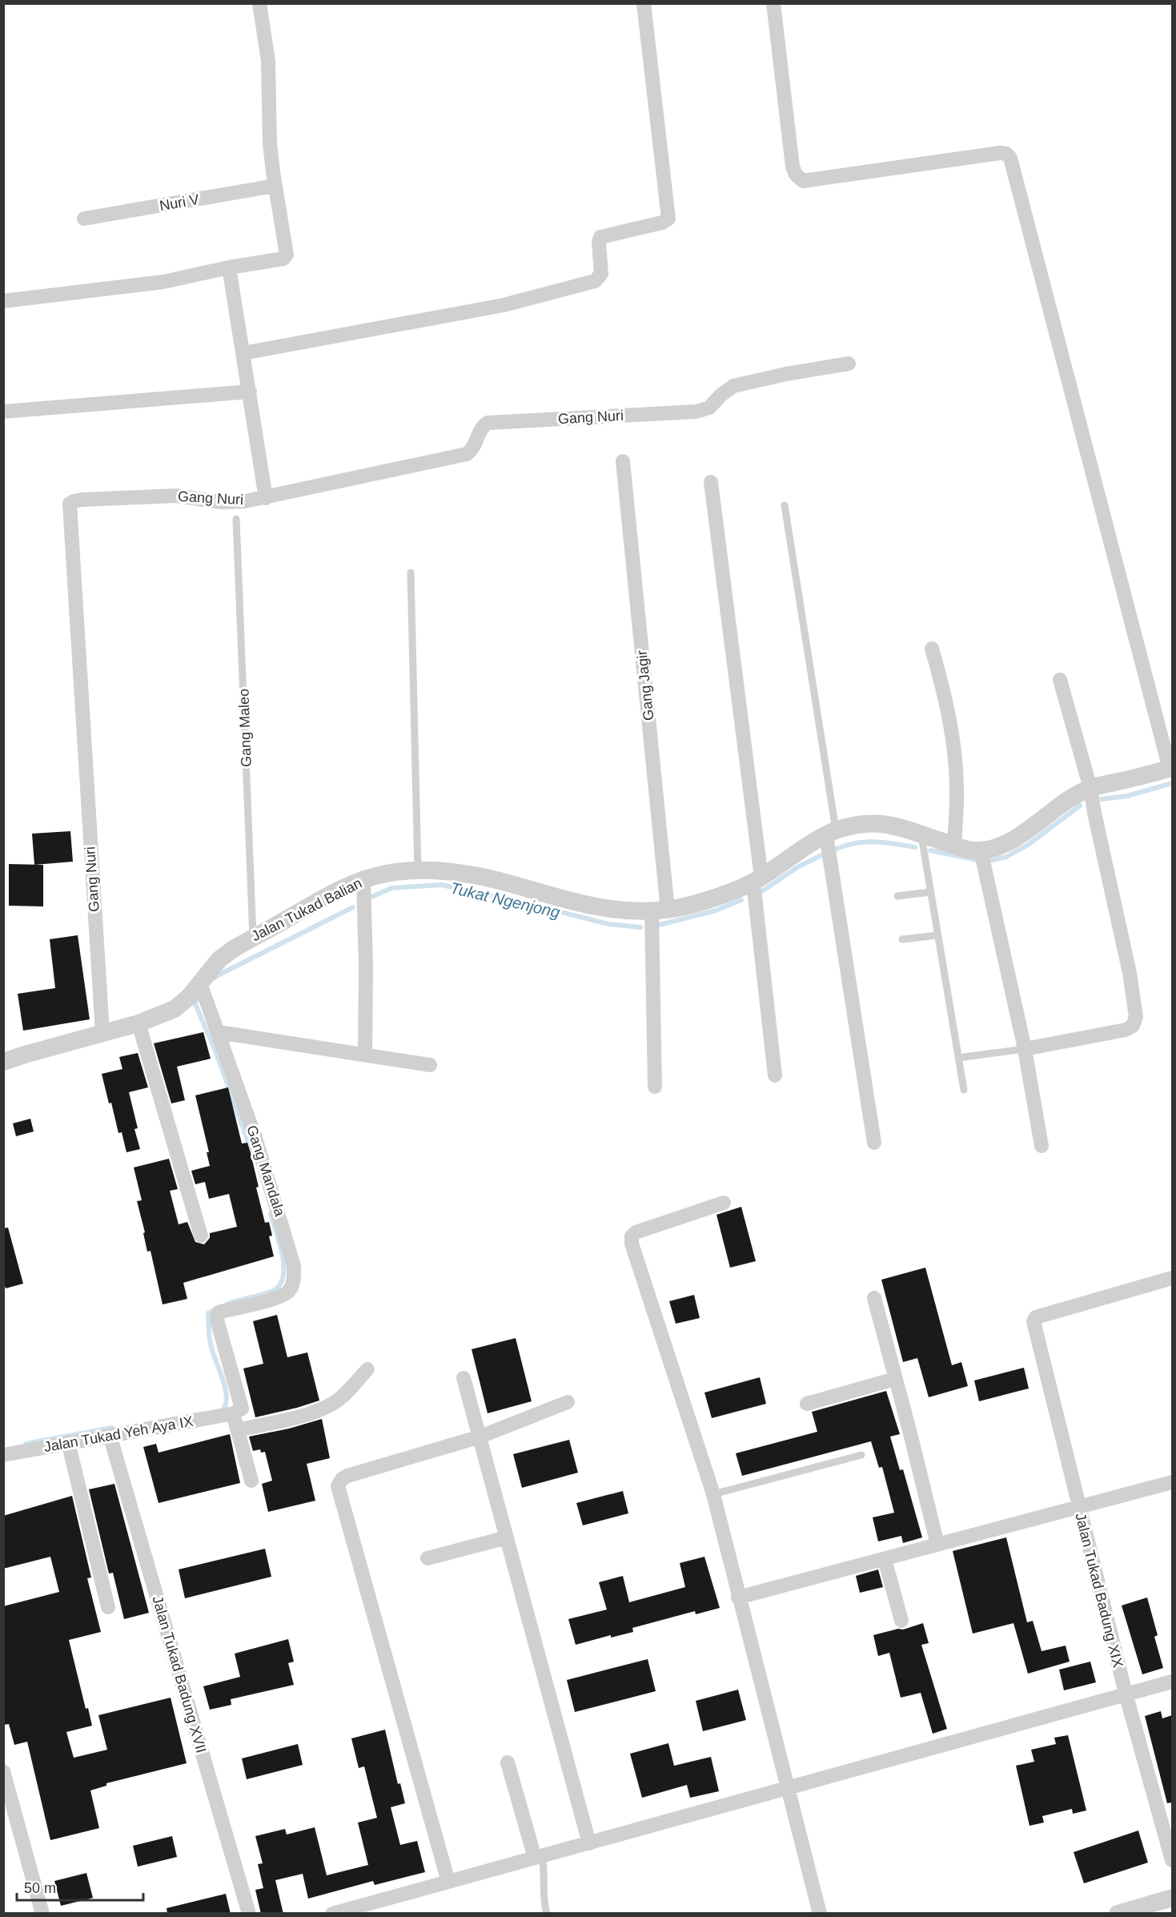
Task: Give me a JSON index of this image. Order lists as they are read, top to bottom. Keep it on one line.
{"streets":{"street":["Nuri V","Gang Nuri","Gang Jagir","Jalan Tukad Balian","Gang Mandala","Jalan Tukad Yeh Aya IX","Jalan Tukad Badung XIX","Jalan Tukad Badung XVII"],"lane":["Gang Maleo"]},"crossings":[["Gang Nuri","Jalan Tukad Balian"],["Gang Jagir","Jalan Tukad Balian"],["Gang Maleo","Jalan Tukad Balian"],["Jalan Tukad Balian","Gang Mandala"],["Gang Mandala","Jalan Tukad Yeh Aya IX"],["Jalan Tukad Yeh Aya IX","Jalan Tukad Badung XVII"]],"water":["Tukat Ngenjong"],"scale_bar":"50 m"}
